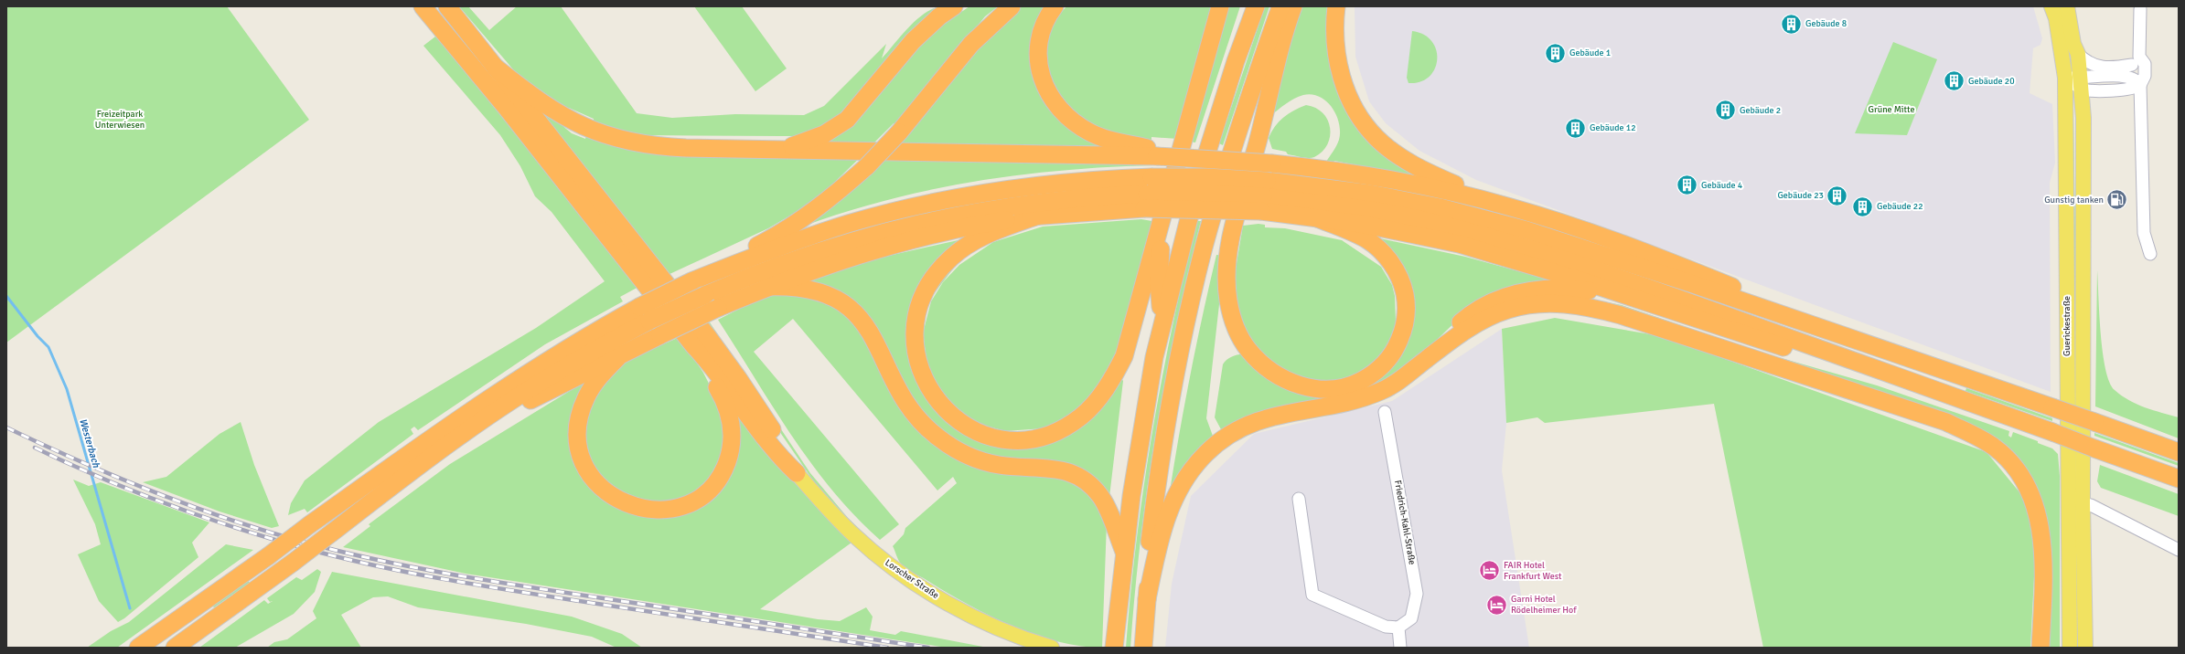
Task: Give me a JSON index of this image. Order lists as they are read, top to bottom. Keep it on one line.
{"streets":{"main road":["Guerickestraße","Lorscher Straße"],"street":["Friedrich-Kahl-Straße"]},"water":["Westerbach"],"parks":["Grüne Mitte","Freizeitpark Unterwiesen"],"places":{"building":["Gebäude 8","Gebäude 1","Gebäude 20","Gebäude 2","Gebäude 12","Gebäude 4","Gebäude 23","Gebäude 22"],"fuel station":["Gunstig tanken"],"hotel":["FAIR Hotel Frankfurt West","Garni Hotel Rödelheimer Hof"]}}
